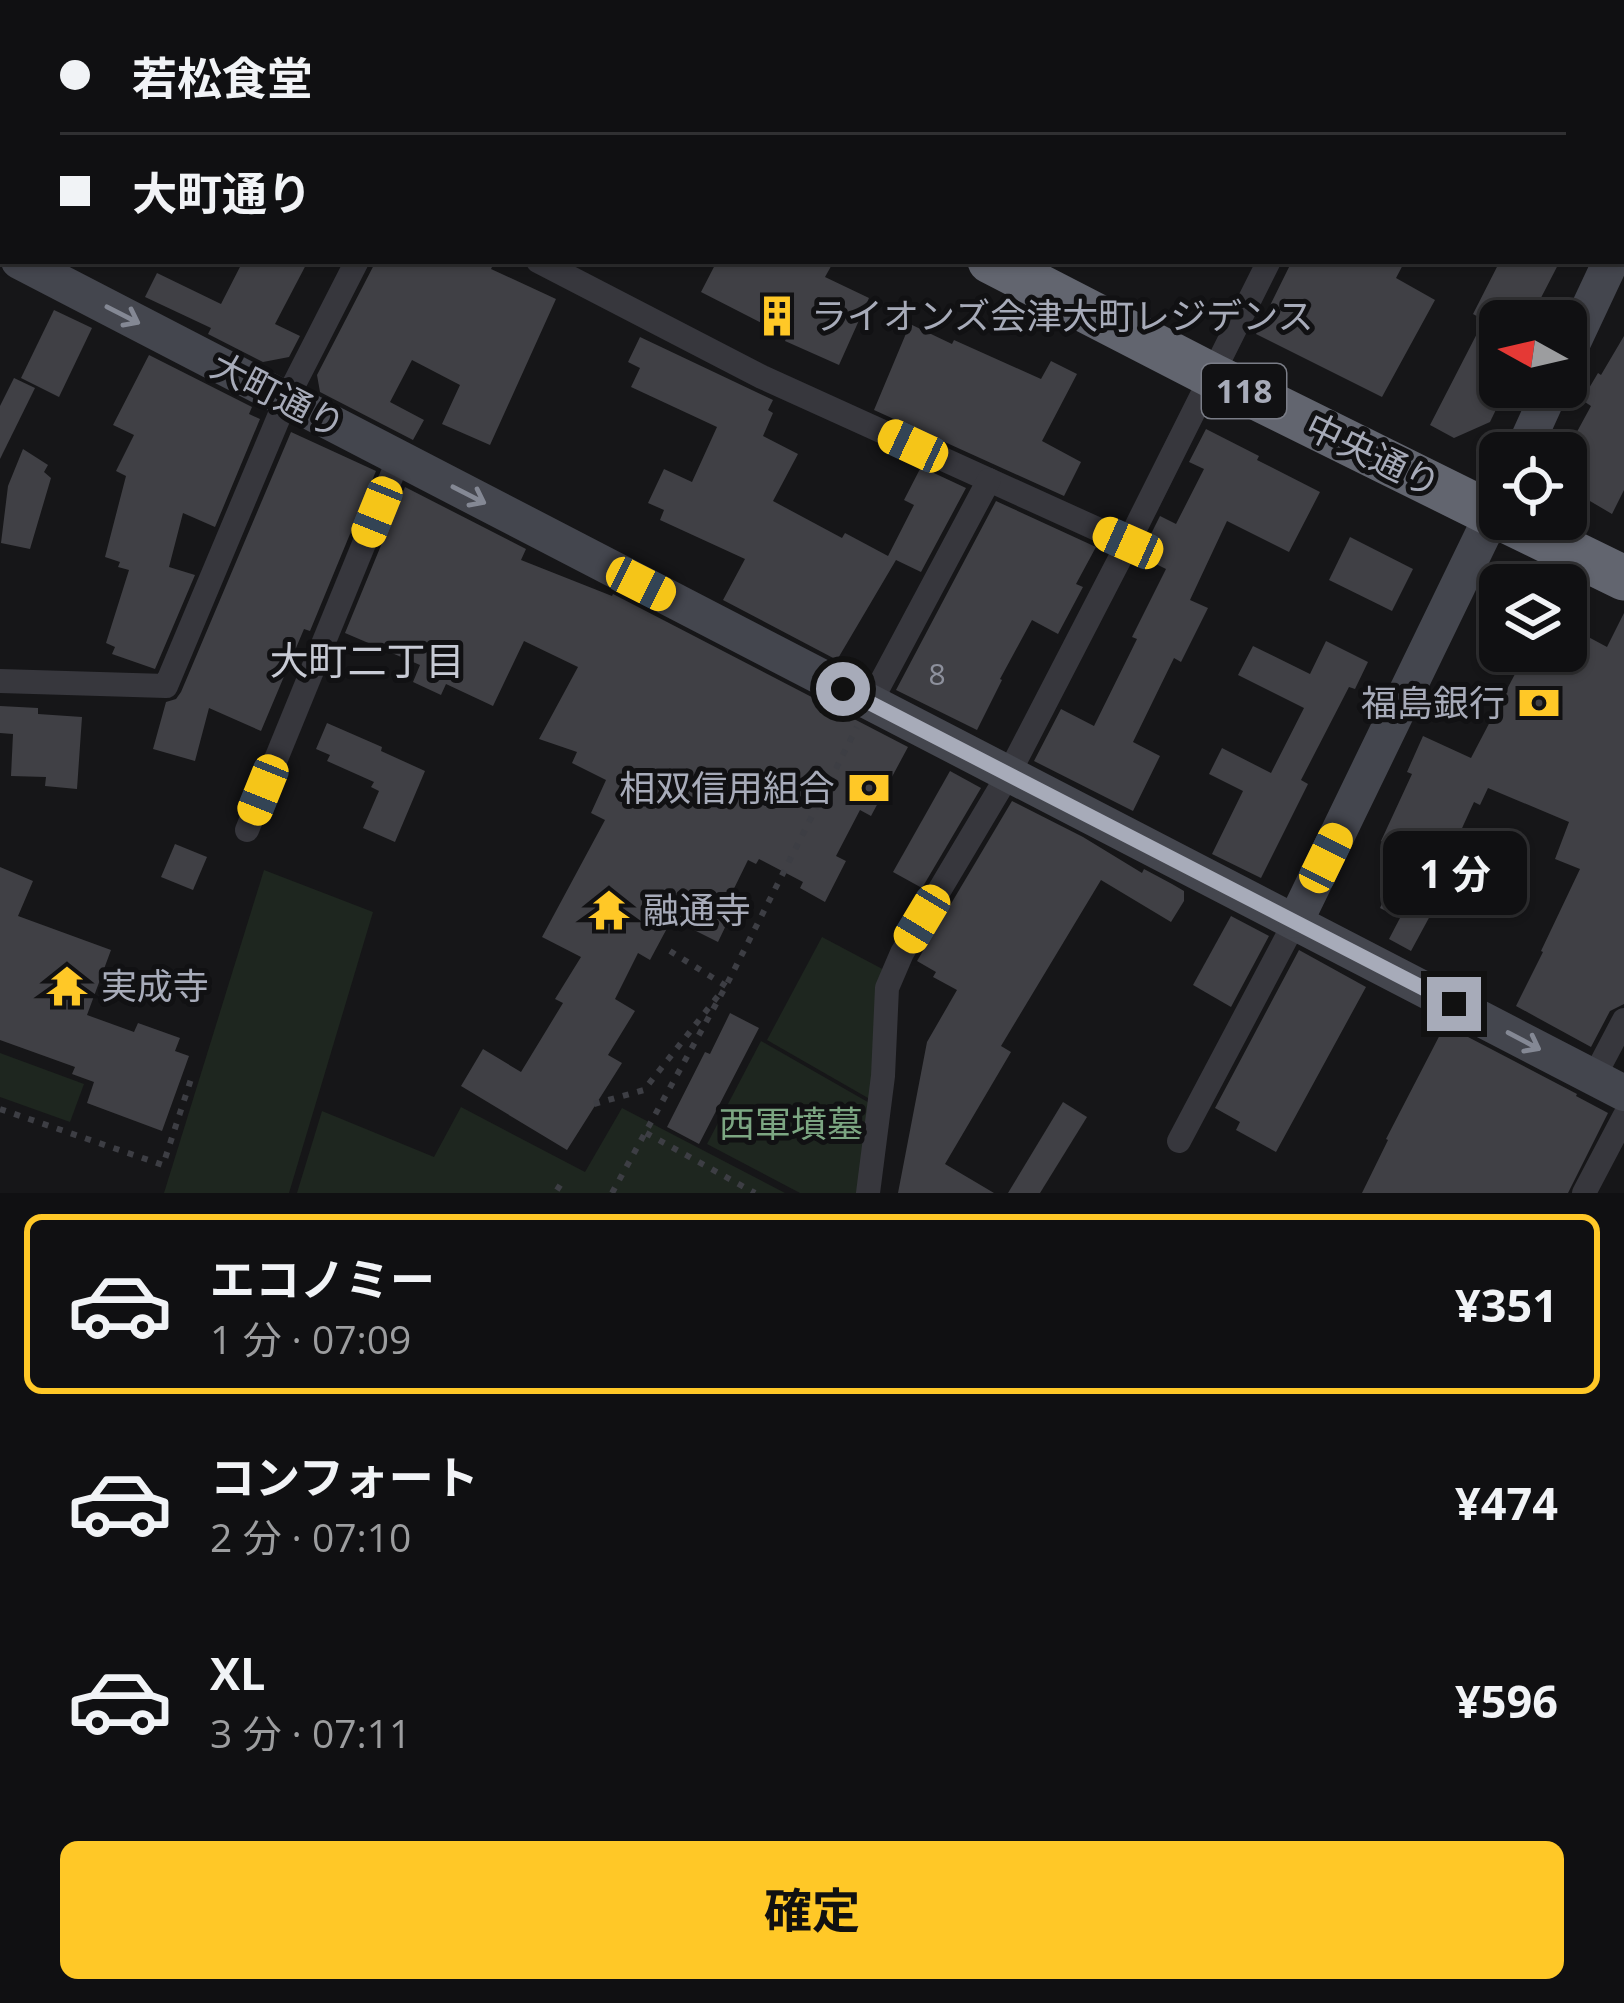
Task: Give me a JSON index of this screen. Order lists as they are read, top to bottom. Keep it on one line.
{"streets":{"highway":["118","中央通り"],"street":["大町通り"]},"districts":["大町二丁目"],"parks":["西軍墳墓"],"places":{"building":["ライオンズ会津大町レジデンス"],"bank":["福島銀行","相双信用組合"],"temple":["融通寺","実成寺"]},"house_numbers":["8"],"north":"left","page":{"banner":["若松食堂","大町通り"],"bubble":"1 分","list":[{"name":"エコノミー","note":"1 分 · 07:09","value":"¥351"},{"name":"コンフォート","note":"2 分 · 07:10","value":"¥474"},{"name":"XL","note":"3 分 · 07:11","value":"¥596"}],"buttons":"確定"}}
